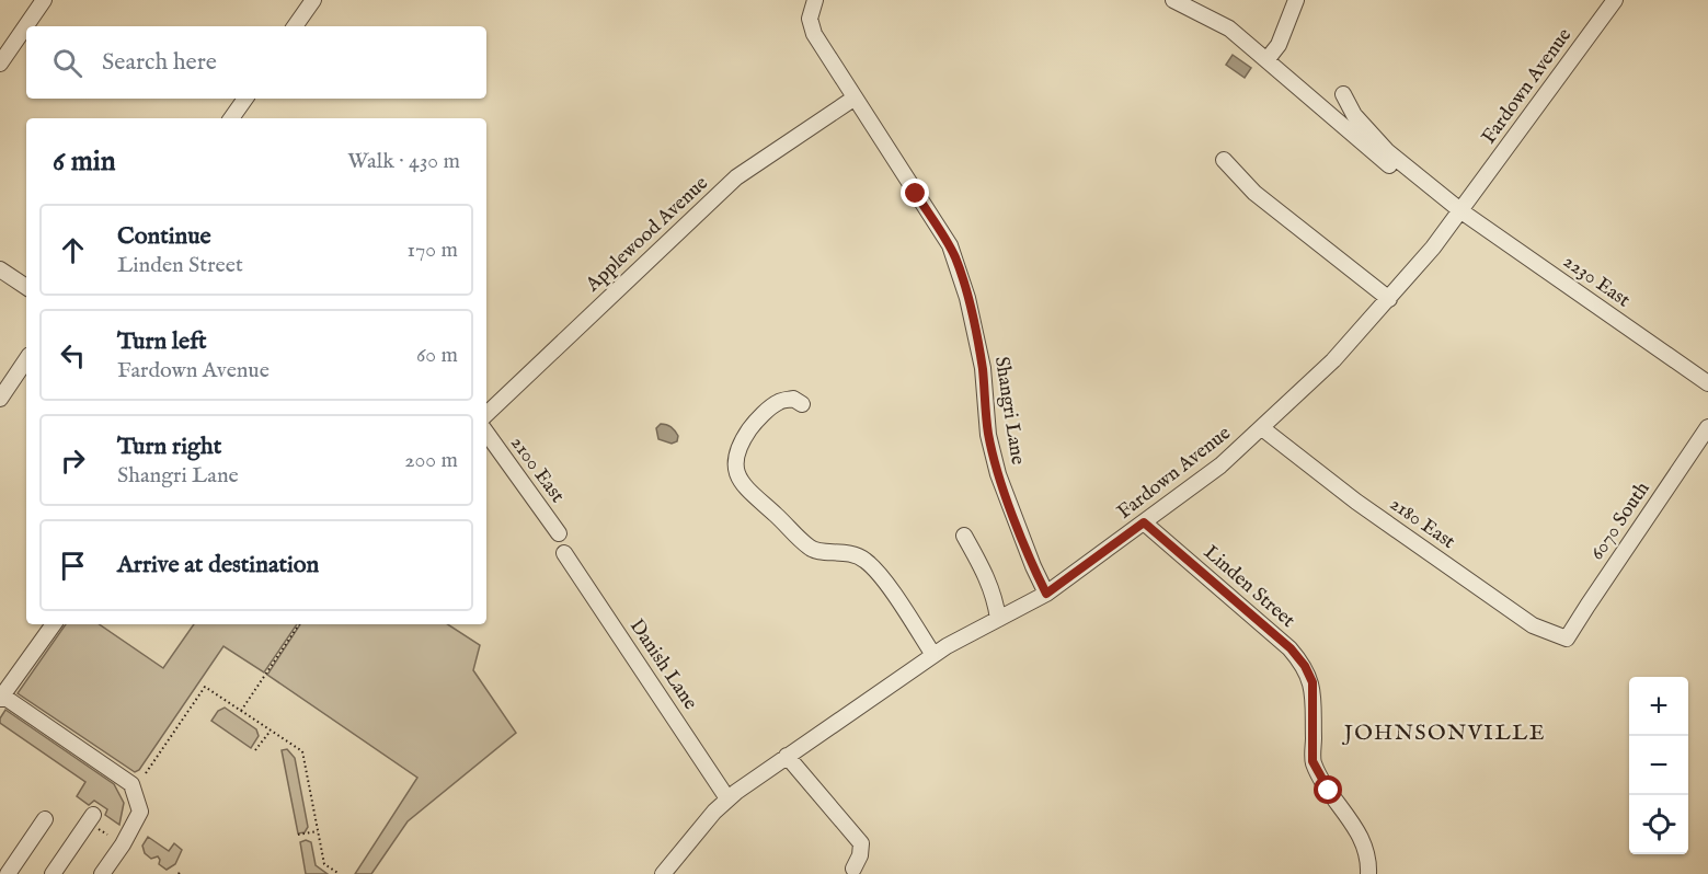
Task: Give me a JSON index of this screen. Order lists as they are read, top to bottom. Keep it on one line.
{"streets":{"street":["Fardown Avenue","Applewood Avenue","2230 East","Shangri Lane","2100 East","6070 South","2180 East","Linden Street","Danish Lane"]},"crossings":[["Fardown Avenue","2230 East"],["Fardown Avenue","Shangri Lane"],["Fardown Avenue","2180 East"],["Fardown Avenue","Linden Street"],["Fardown Avenue","Danish Lane"],["Applewood Avenue","Shangri Lane"],["6070 South","2180 East"]],"districts":["JOHNSONVILLE"],"page":{"search":"Search here","heading":["6 min","Walk · 430 m"],"list":[["Continue","Linden Street","170 m"],["Turn left","Fardown Avenue","60 m"],["Turn right","Shangri Lane","200 m"],"Arrive at destination"],"map_buttons":["+","−"]}}
